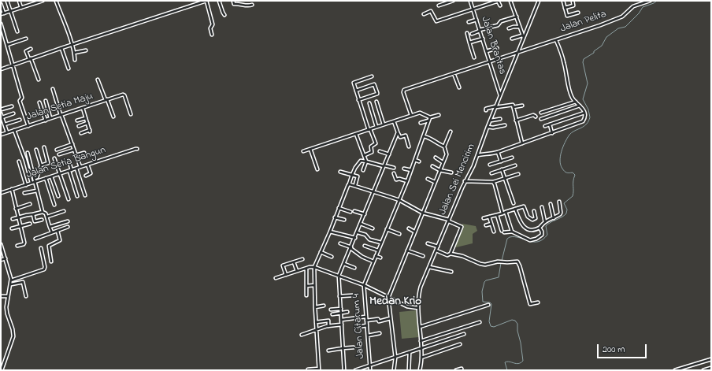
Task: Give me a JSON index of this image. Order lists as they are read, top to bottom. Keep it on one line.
{"streets":{"street":["Jalan Pelita","Jalan Brantas","Jalan Setia Maju","Jalan Setia Bangun","Jalan Sei Mencirim","Jalan Citarum 4"]},"crossings":[["Jalan Pelita","Jalan Brantas"],["Jalan Pelita","Jalan Sei Mencirim"],["Jalan Brantas","Jalan Sei Mencirim"]],"districts":["Medan Krio"],"scale_bar":"200 m"}
